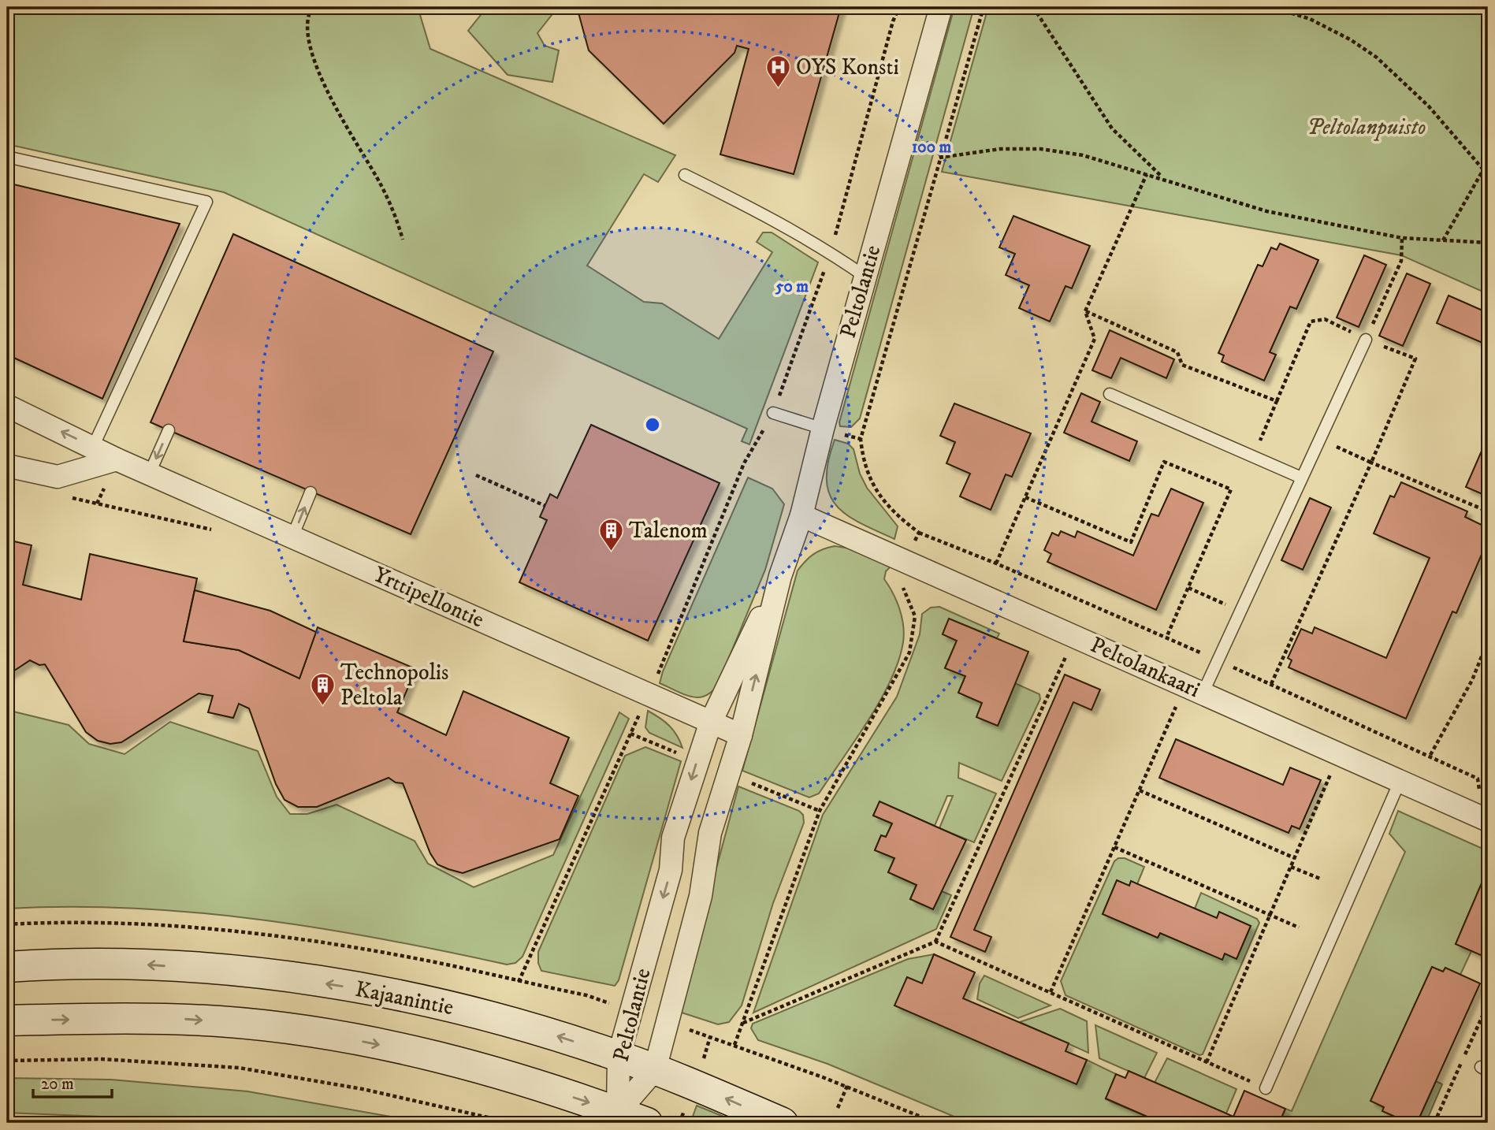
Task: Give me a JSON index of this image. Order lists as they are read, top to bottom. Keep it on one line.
{"streets":{"main road":["Kajaanintie"],"street":["Peltolantie","Yrttipellontie","Peltolankaari"]},"crossings":[["Peltolantie","Yrttipellontie"],["Peltolantie","Peltolankaari"],["Peltolantie","Kajaanintie"]],"parks":["Peltolanpuisto"],"places":{"hospital":["OYS Konsti"],"building":["Talenom","Technopolis Peltola"]},"scale_bar":"20 m","rings":["100 m","50 m"]}
